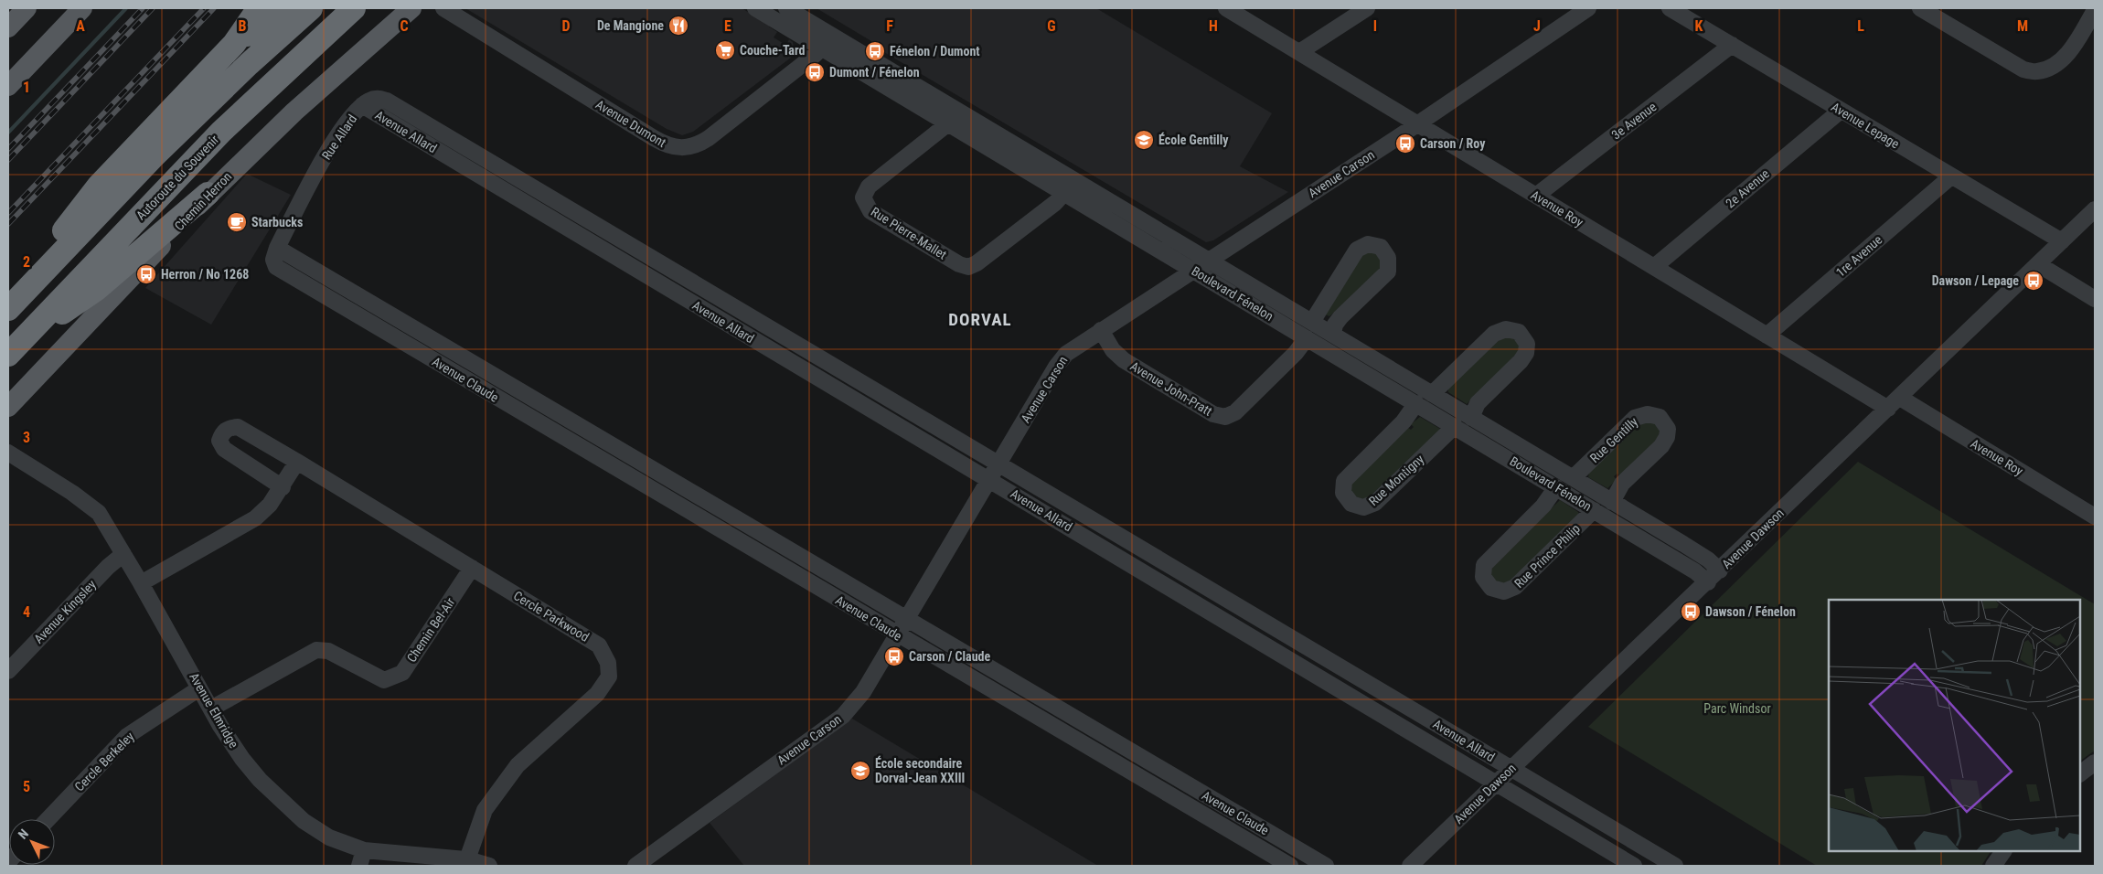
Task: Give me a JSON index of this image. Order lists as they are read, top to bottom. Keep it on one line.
{"streets":{"highway":["Autoroute du Souvenir"],"main road":["Chemin Herron"],"street":["3e Avenue","Avenue Dumont","Avenue Lepage","Avenue Allard","Rue Allard","Avenue Carson","2e Avenue","Avenue Roy","Rue Pierre-Mallet","1re Avenue","Boulevard Fénelon","Avenue Claude","Avenue John-Pratt","Rue Gentilly","Rue Montigny","Avenue Dawson","Rue Prince Philip","Avenue Kingsley","Cercle Parkwood","Chemin Bel-Air","Avenue Elmridge","Cercle Berkeley"]},"crossings":[["3e Avenue","Avenue Lepage"],["3e Avenue","Avenue Roy"],["Avenue Dumont","Boulevard Fénelon"],["Avenue Lepage","2e Avenue"],["Avenue Lepage","1re Avenue"],["Avenue Lepage","Avenue Dawson"],["Avenue Allard","Rue Allard"],["Avenue Allard","Avenue Carson"],["Avenue Allard","Avenue Dawson"],["Rue Allard","Avenue Claude"],["Avenue Carson","Avenue Roy"],["Avenue Carson","Boulevard Fénelon"],["Avenue Carson","Avenue Claude"],["Avenue Carson","Avenue John-Pratt"],["2e Avenue","Avenue Roy"],["Avenue Roy","1re Avenue"],["Avenue Roy","Avenue Dawson"],["Rue Pierre-Mallet","Boulevard Fénelon"],["Boulevard Fénelon","Avenue John-Pratt"],["Boulevard Fénelon","Rue Gentilly"],["Boulevard Fénelon","Rue Montigny"],["Boulevard Fénelon","Avenue Dawson"],["Boulevard Fénelon","Rue Prince Philip"],["Avenue Kingsley","Avenue Elmridge"],["Cercle Parkwood","Chemin Bel-Air"],["Cercle Parkwood","Avenue Elmridge"],["Chemin Bel-Air","Avenue Elmridge"],["Avenue Elmridge","Cercle Berkeley"]],"districts":["DORVAL"],"parks":["Parc Windsor"],"places":{"restaurant":["De Mangione"],"supermarket":["Couche-Tard"],"bus stop":["Fénelon / Dumont","Dumont / Fénelon","Carson / Roy","Herron / No 1268","Dawson / Lepage","Dawson / Fénelon","Carson / Claude"],"school or university":["École Gentilly","École secondaire Dorval-Jean XXIII"],"cafe":["Starbucks"]},"north":"top left","grid":{"columns":["A","B","C","D","E","F","G","H","I","J","K","L","M"],"rows":["1","2","3","4","5"]}}
